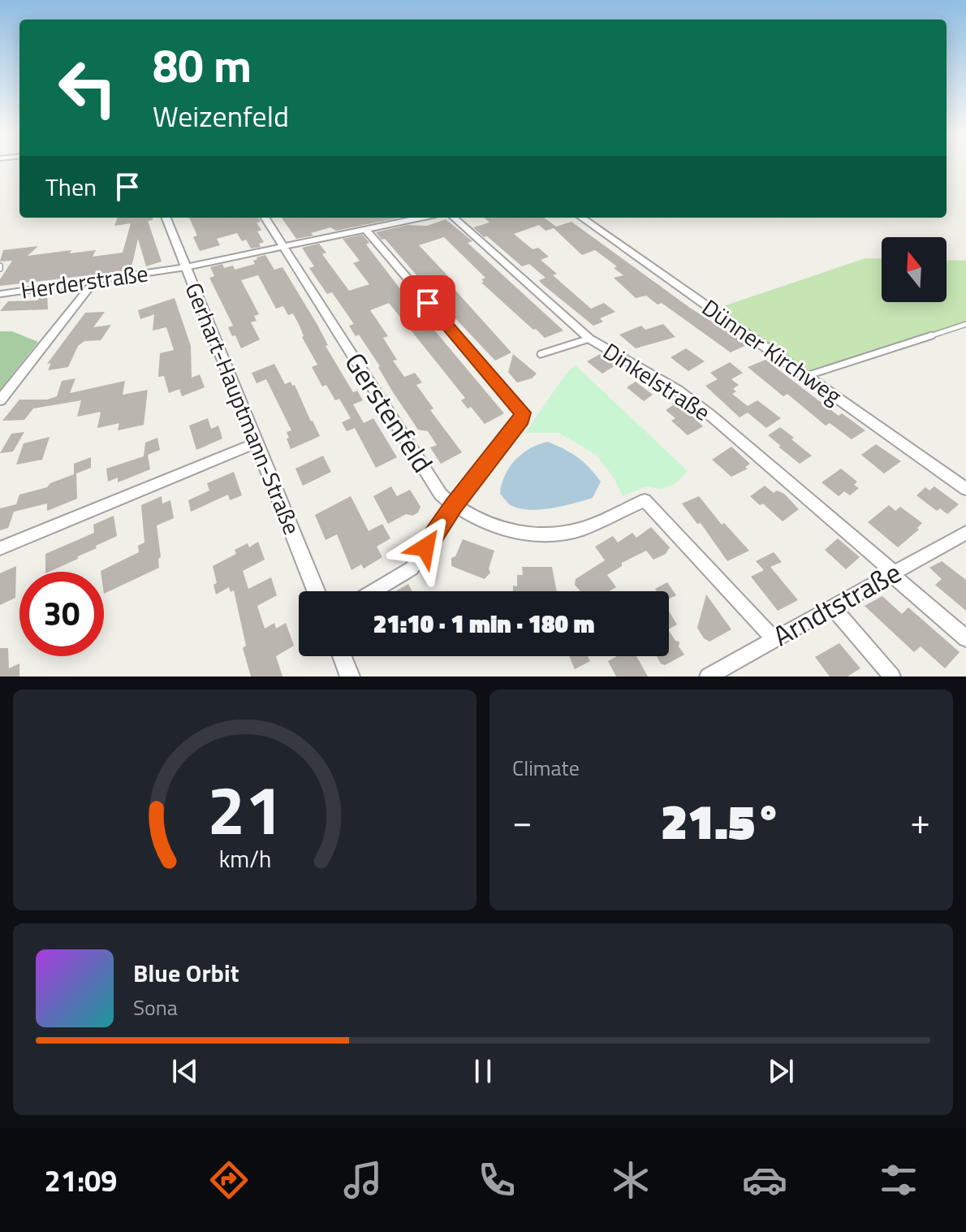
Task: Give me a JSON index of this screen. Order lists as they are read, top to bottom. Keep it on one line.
{"streets":{"street":["Herderstraße","Dünner Kirchweg","Dinkelstraße","Gerhart-Hauptmann-Straße","Gerstenfeld","Arndtstraße"]},"crossings":[["Herderstraße","Gerhart-Hauptmann-Straße"],["Herderstraße","Gerstenfeld"],["Dinkelstraße","Arndtstraße"],["Gerstenfeld","Arndtstraße"]],"north":"top","page":{"turn":["80 m","Weizenfeld"],"then":"Then","limit":"30","trip":"21:10 · 1 min · 180 m","tile":"Climate","heat":["−","21.5°","+"],"song":["Blue Orbit","Sona"],"tabs":"21:09","gauge":["21","km/h"]}}
